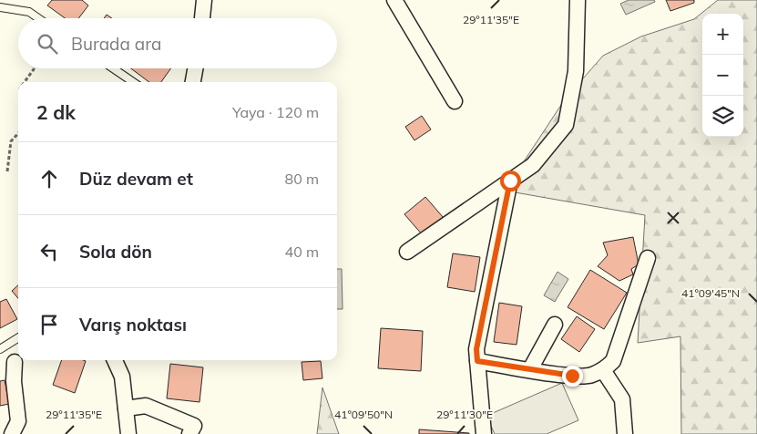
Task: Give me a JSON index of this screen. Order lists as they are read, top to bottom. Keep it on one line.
{"page":{"map_buttons":["+","−"],"search":"Burada ara","heading":["2 dk","Yaya · 120 m"],"list":[["Düz devam et","80 m"],["Sola dön","40 m"],"Varış noktası"]},"coordinates":["29°11'35\"E","41°09'45\"N","41°09'50\"N","29°11'30\"E"]}
